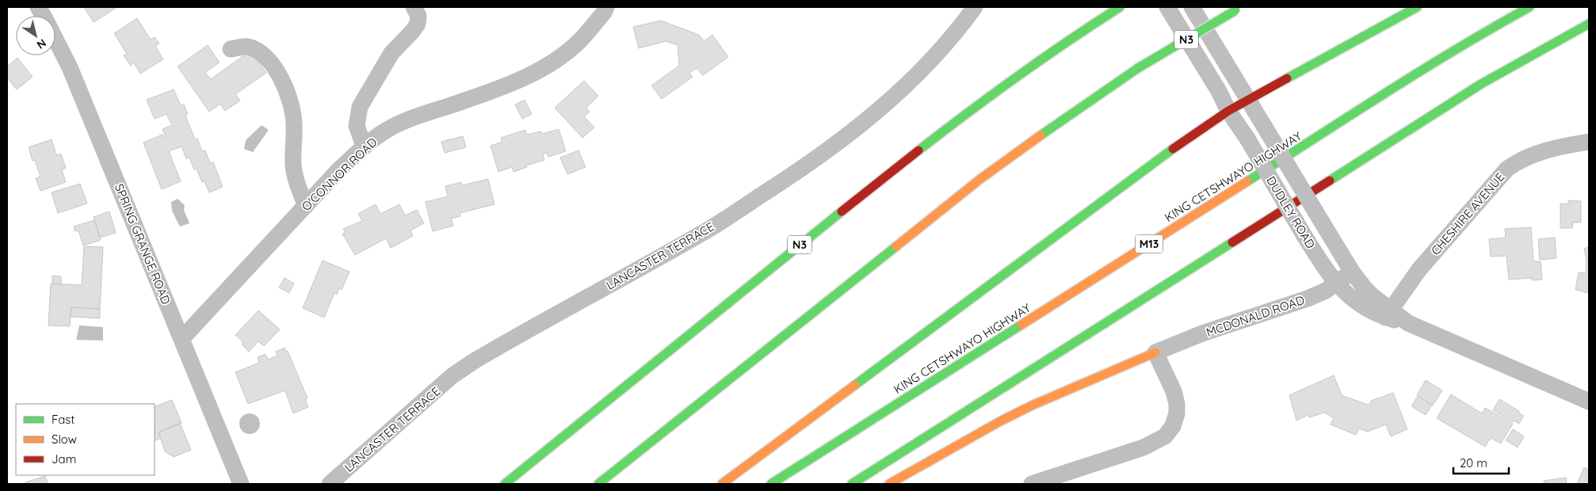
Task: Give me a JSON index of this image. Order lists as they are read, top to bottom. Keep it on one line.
{"streets":{"highway":["N3","KING CETSHWAYO HIGHWAY","M13"],"street":["O'CONNOR ROAD","DUDLEY ROAD","CHESHIRE AVENUE","SPRING GRANGE ROAD","LANCASTER TERRACE","MCDONALD ROAD"]},"crossings":[["O'CONNOR ROAD","SPRING GRANGE ROAD"],["DUDLEY ROAD","CHESHIRE AVENUE"],["DUDLEY ROAD","MCDONALD ROAD"]],"legend":["Fast","Slow","Jam"],"scale_bar":"20 m","north":"bottom right"}
